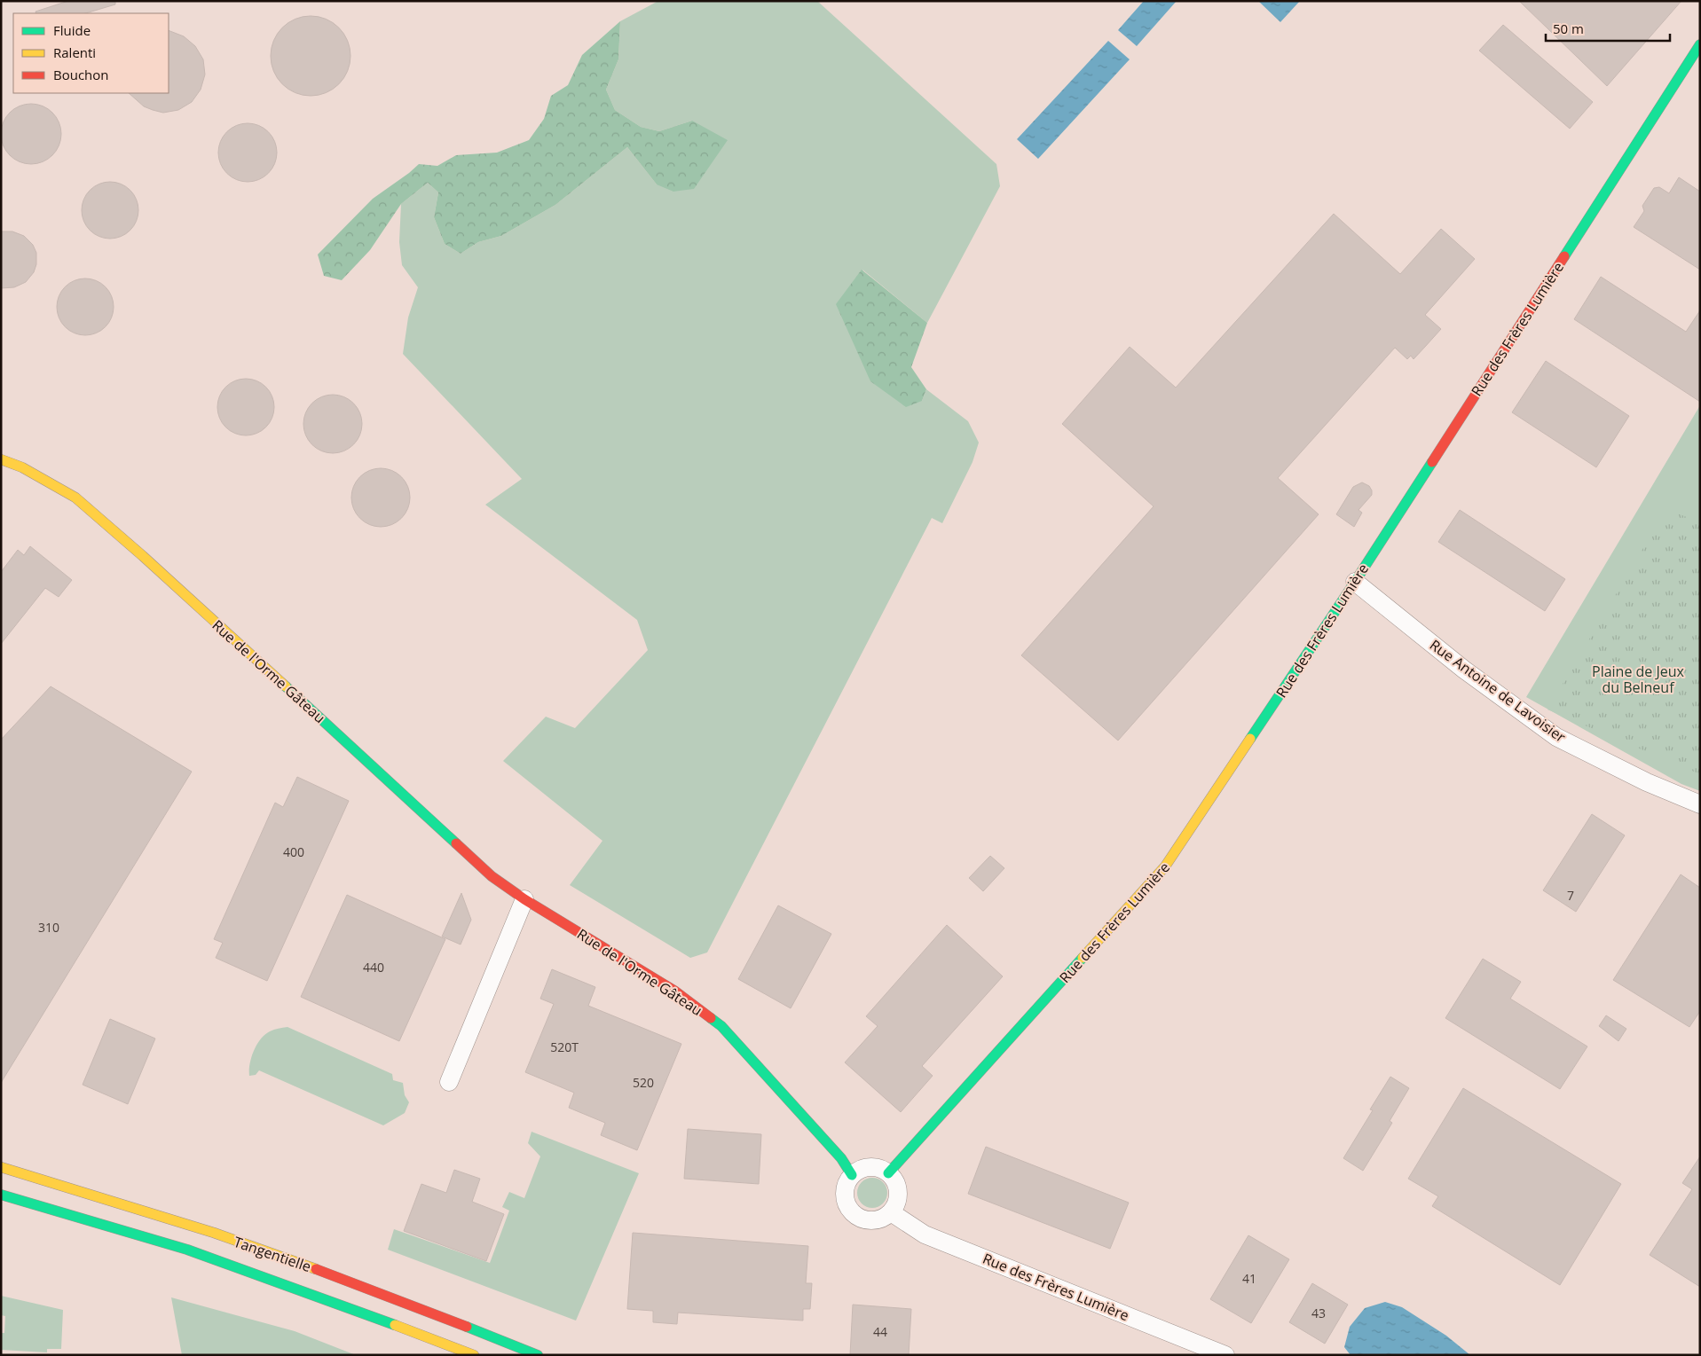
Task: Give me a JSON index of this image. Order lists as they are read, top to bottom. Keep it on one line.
{"streets":{"main road":["Rue des Frères Lumière","Rue de l'Orme Gâteau","Tangentielle"],"street":["Rue Antoine de Lavoisier"]},"crossings":[["Rue des Frères Lumière","Rue de l'Orme Gâteau"],["Rue des Frères Lumière","Rue Antoine de Lavoisier"]],"parks":["Plaine de Jeux du Belneuf"],"house_numbers":["400","7","310","440","520T","520","41","43","44"],"legend":["Fluide","Ralenti","Bouchon"],"scale_bar":"50 m"}
